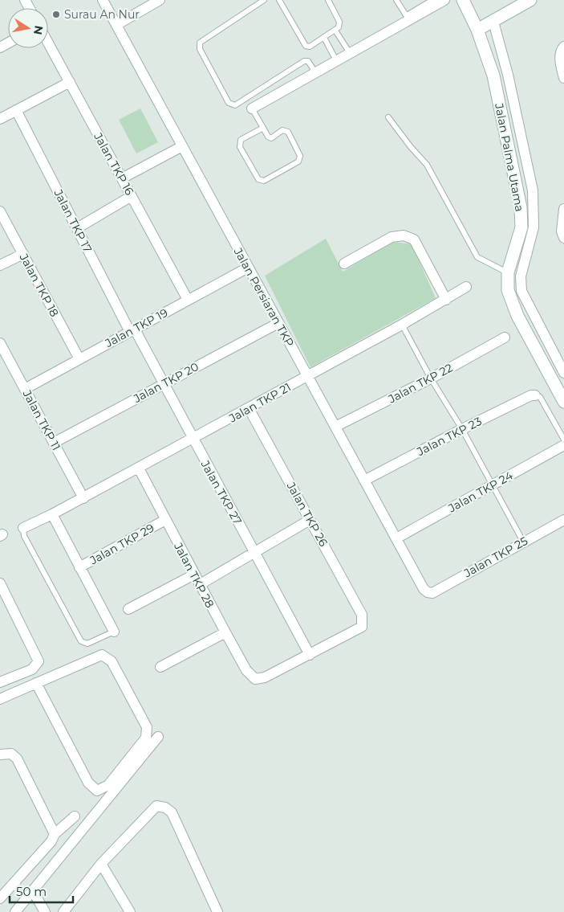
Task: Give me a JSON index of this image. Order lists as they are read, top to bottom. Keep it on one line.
{"streets":{"street":["Jalan Palma Utama","Jalan TKP 16","Jalan TKP 17","Jalan TKP 18","Jalan Persiaran TKP","Jalan TKP 19","Jalan TKP 20","Jalan TKP 22","Jalan TKP 21","Jalan TKP 11","Jalan TKP 23","Jalan TKP 24","Jalan TKP 27","Jalan TKP 26","Jalan TKP 29","Jalan TKP 25","Jalan TKP 28"]},"crossings":[["Jalan TKP 16","Jalan TKP 19"],["Jalan TKP 17","Jalan TKP 19"],["Jalan TKP 17","Jalan TKP 27"],["Jalan TKP 18","Jalan TKP 19"],["Jalan Persiaran TKP","Jalan TKP 19"],["Jalan Persiaran TKP","Jalan TKP 20"],["Jalan Persiaran TKP","Jalan TKP 22"],["Jalan Persiaran TKP","Jalan TKP 21"],["Jalan Persiaran TKP","Jalan TKP 23"],["Jalan Persiaran TKP","Jalan TKP 24"],["Jalan Persiaran TKP","Jalan TKP 25"],["Jalan TKP 19","Jalan TKP 11"],["Jalan TKP 19","Jalan TKP 27"],["Jalan TKP 20","Jalan TKP 11"],["Jalan TKP 20","Jalan TKP 27"],["Jalan TKP 21","Jalan TKP 11"],["Jalan TKP 21","Jalan TKP 27"],["Jalan TKP 21","Jalan TKP 26"],["Jalan TKP 21","Jalan TKP 28"],["Jalan TKP 27","Jalan TKP 26"],["Jalan TKP 27","Jalan TKP 28"],["Jalan TKP 26","Jalan TKP 28"],["Jalan TKP 29","Jalan TKP 28"]],"places":["Surau An Nur"],"scale_bar":"50 m","north":"right"}
